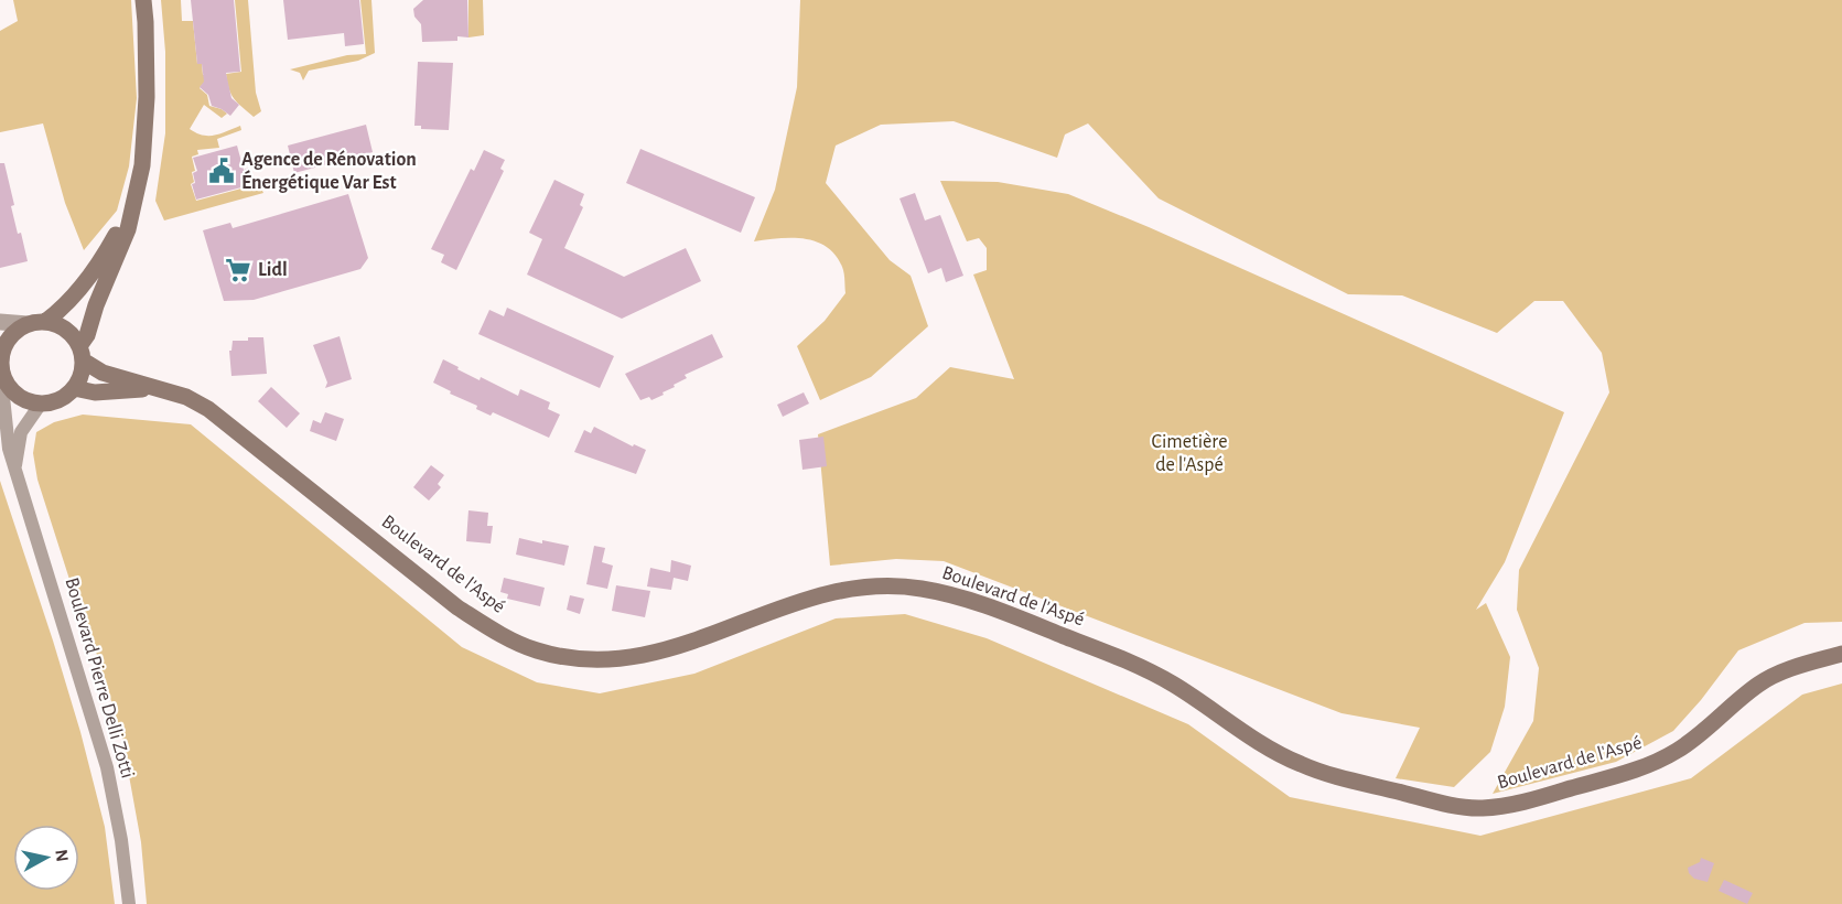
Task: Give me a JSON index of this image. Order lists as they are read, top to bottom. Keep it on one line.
{"streets":{"main road":["Boulevard de l'Aspé"],"street":["Boulevard Pierre Delli Zotti"]},"crossings":[["Boulevard de l'Aspé","Boulevard Pierre Delli Zotti"]],"parks":["Cimetière de l'Aspé"],"places":{"public building":["Agence de Rénovation Énergétique Var Est"],"supermarket":["Lidl"]},"north":"right"}
